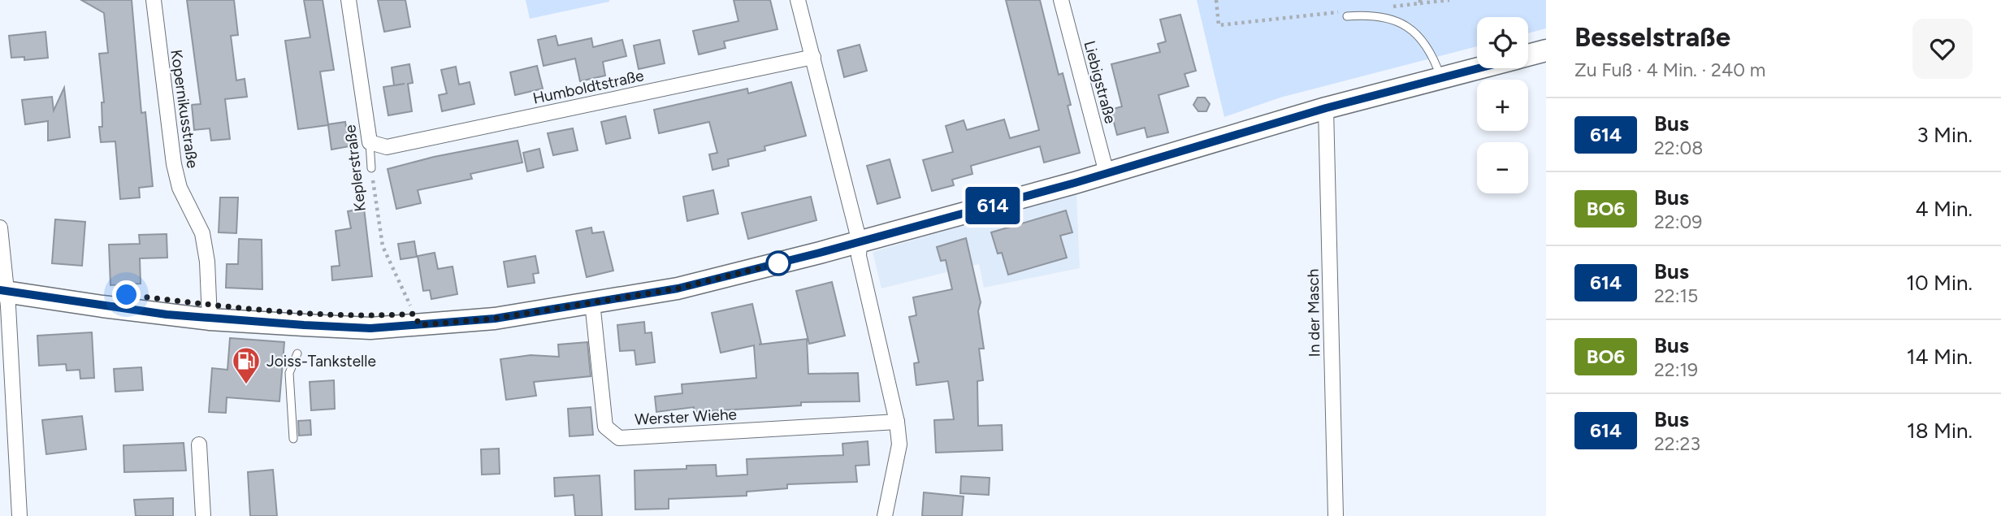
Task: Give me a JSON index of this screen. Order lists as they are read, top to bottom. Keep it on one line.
{"streets":{"street":["Liebigstraße","Humboldtstraße","Kopernikusstraße","Keplerstraße","In der Masch","Werster Wiehe"]},"crossings":[["Humboldtstraße","Keplerstraße"]],"places":{"fuel station":["Joiss-Tankstelle"]},"lines":["bus line 614"],"page":{"on_map":"614","heading":["Besselstraße","Zu Fuß · 4 Min. · 240 m"],"map_buttons":["+","−"],"list":[{"mark":"614","name":"Bus","note":"22:08","value":"3 Min."},{"mark":"BO6","name":"Bus","note":"22:09","value":"4 Min."},{"mark":"614","name":"Bus","note":"22:15","value":"10 Min."},{"mark":"BO6","name":"Bus","note":"22:19","value":"14 Min."},{"mark":"614","name":"Bus","note":"22:23","value":"18 Min."}]}}
